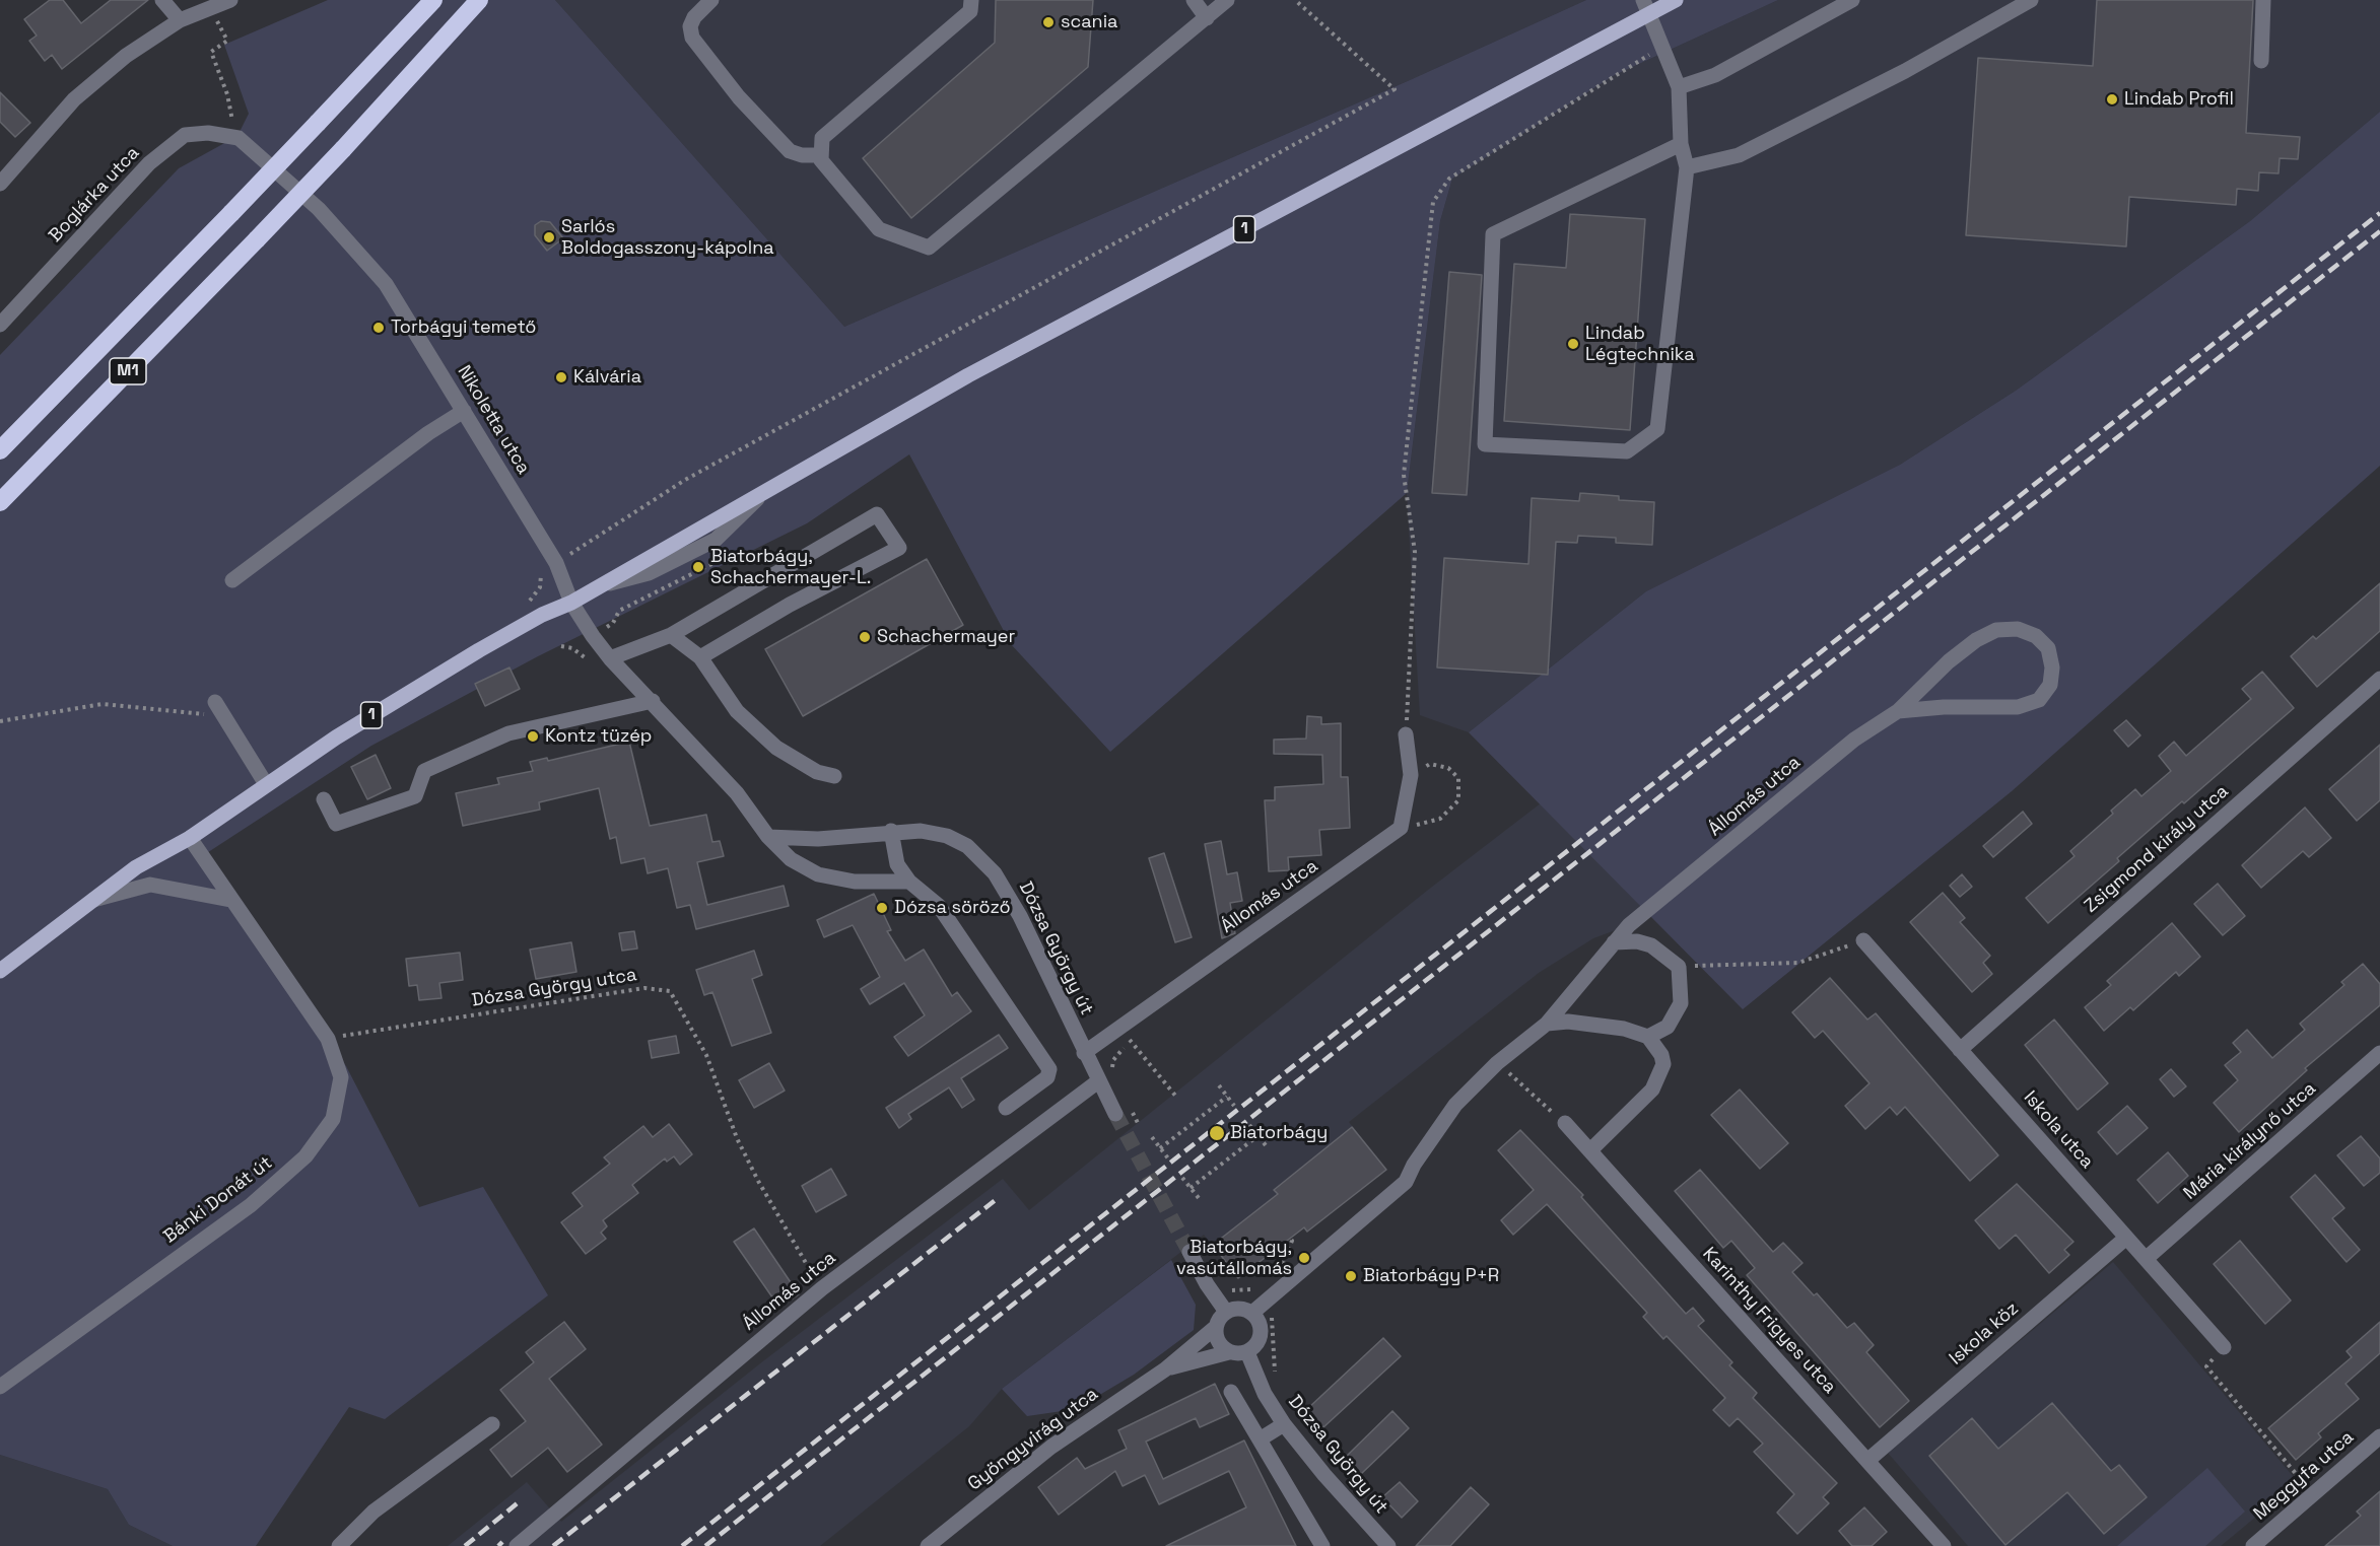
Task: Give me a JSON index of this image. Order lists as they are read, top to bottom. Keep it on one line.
{"streets":{"highway":["M1"],"main road":["1"],"street":["Boglárka utca","Nikoletta utca","Állomás utca","Zsigmond király utca","Dózsa György út","Iskola utca","Mária királynő utca","Bánki Donát út","Karinthy Frigyes utca","Iskola köz","Gyöngyvirág utca","Meggyfa utca"],"path":["Dózsa György utca"]},"crossings":[["Boglárka utca","Nikoletta utca"],["1","Nikoletta utca"],["1","Bánki Donát út"],["Állomás utca","Dózsa György út"],["Állomás utca","Dózsa György utca"],["Állomás utca","Gyöngyvirág utca"],["Zsigmond király utca","Iskola utca"],["Dózsa György út","Gyöngyvirág utca"],["Dózsa György utca","Bánki Donát út"],["Iskola utca","Mária királynő utca"],["Iskola utca","Iskola köz"],["Karinthy Frigyes utca","Iskola köz"]],"places":["scania","Lindab Profil","Sarlós Boldogasszony-kápolna","Torbágyi temető","Lindab Légtechnika","Kálvária","Biatorbágy, Schachermayer-L.","Schachermayer","Kontz tüzép","Dózsa söröző","Biatorbágy","Biatorbágy, vasútállomás","Biatorbágy P+R"]}
